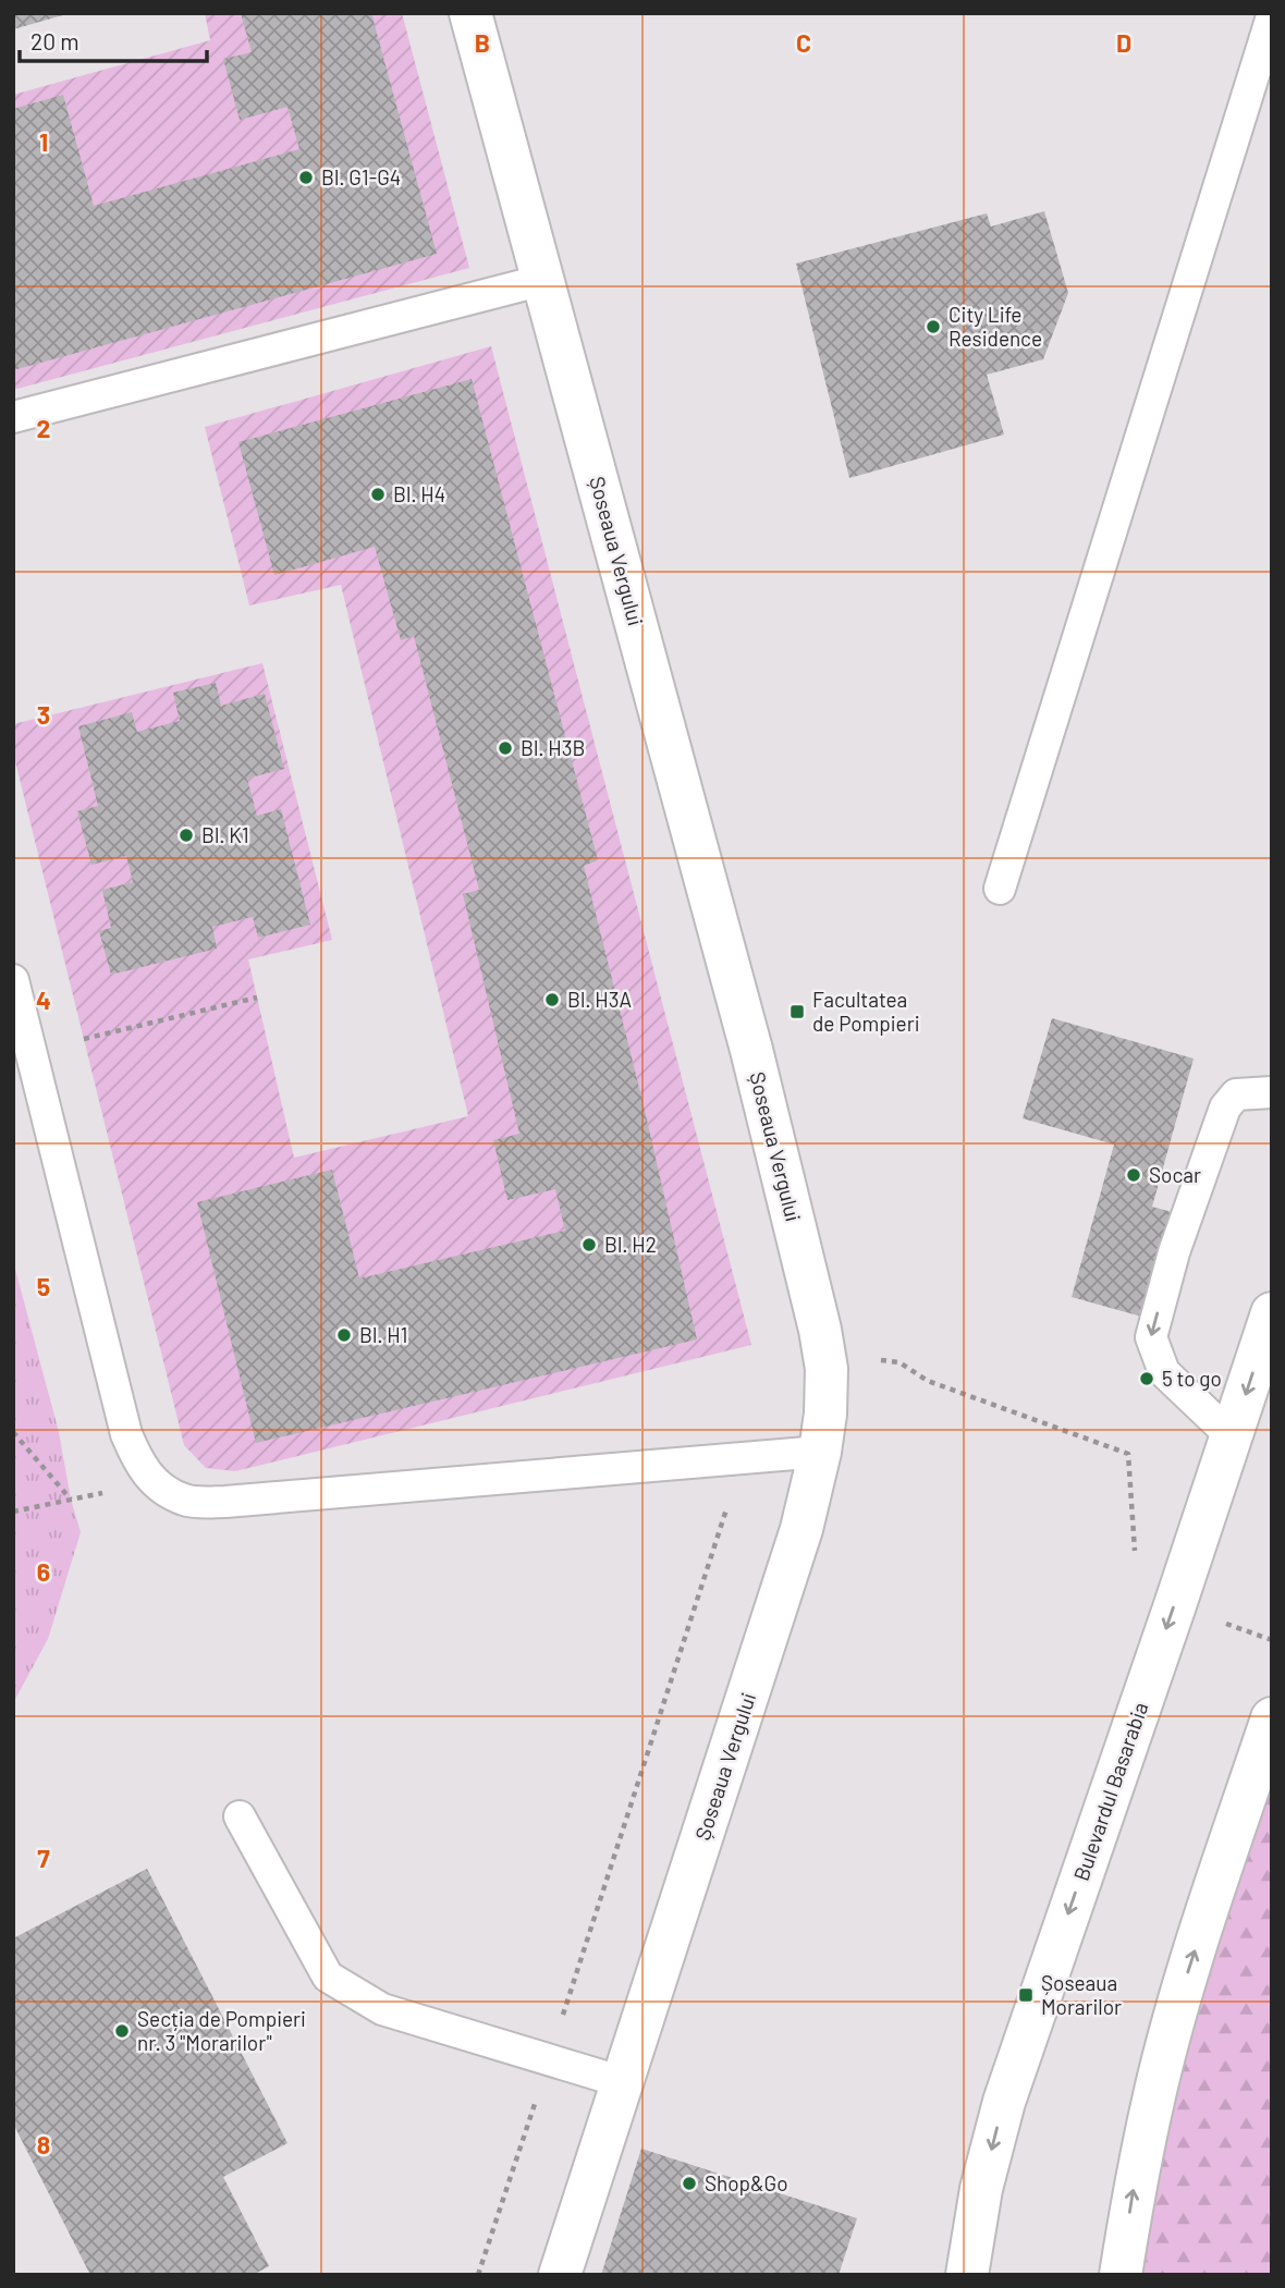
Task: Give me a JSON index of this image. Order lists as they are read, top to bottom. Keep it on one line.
{"streets":{"main road":["Șoseaua Vergului","Bulevardul Basarabia"]},"places":{"other":["Bl. G1-G4","City Life Residence","Bl. H4","Bl. H3B","Bl. K1","Bl. H3A","Socar","Bl. H2","Bl. H1","5 to go","Secția de Pompieri nr. 3 \"Morarilor\"","Shop&Go"],"transit":["Facultatea de Pompieri","Șoseaua Morarilor"]},"scale_bar":"20 m","grid":{"columns":["B","C","D"],"rows":["1","2","3","4","5","6","7","8"]}}
